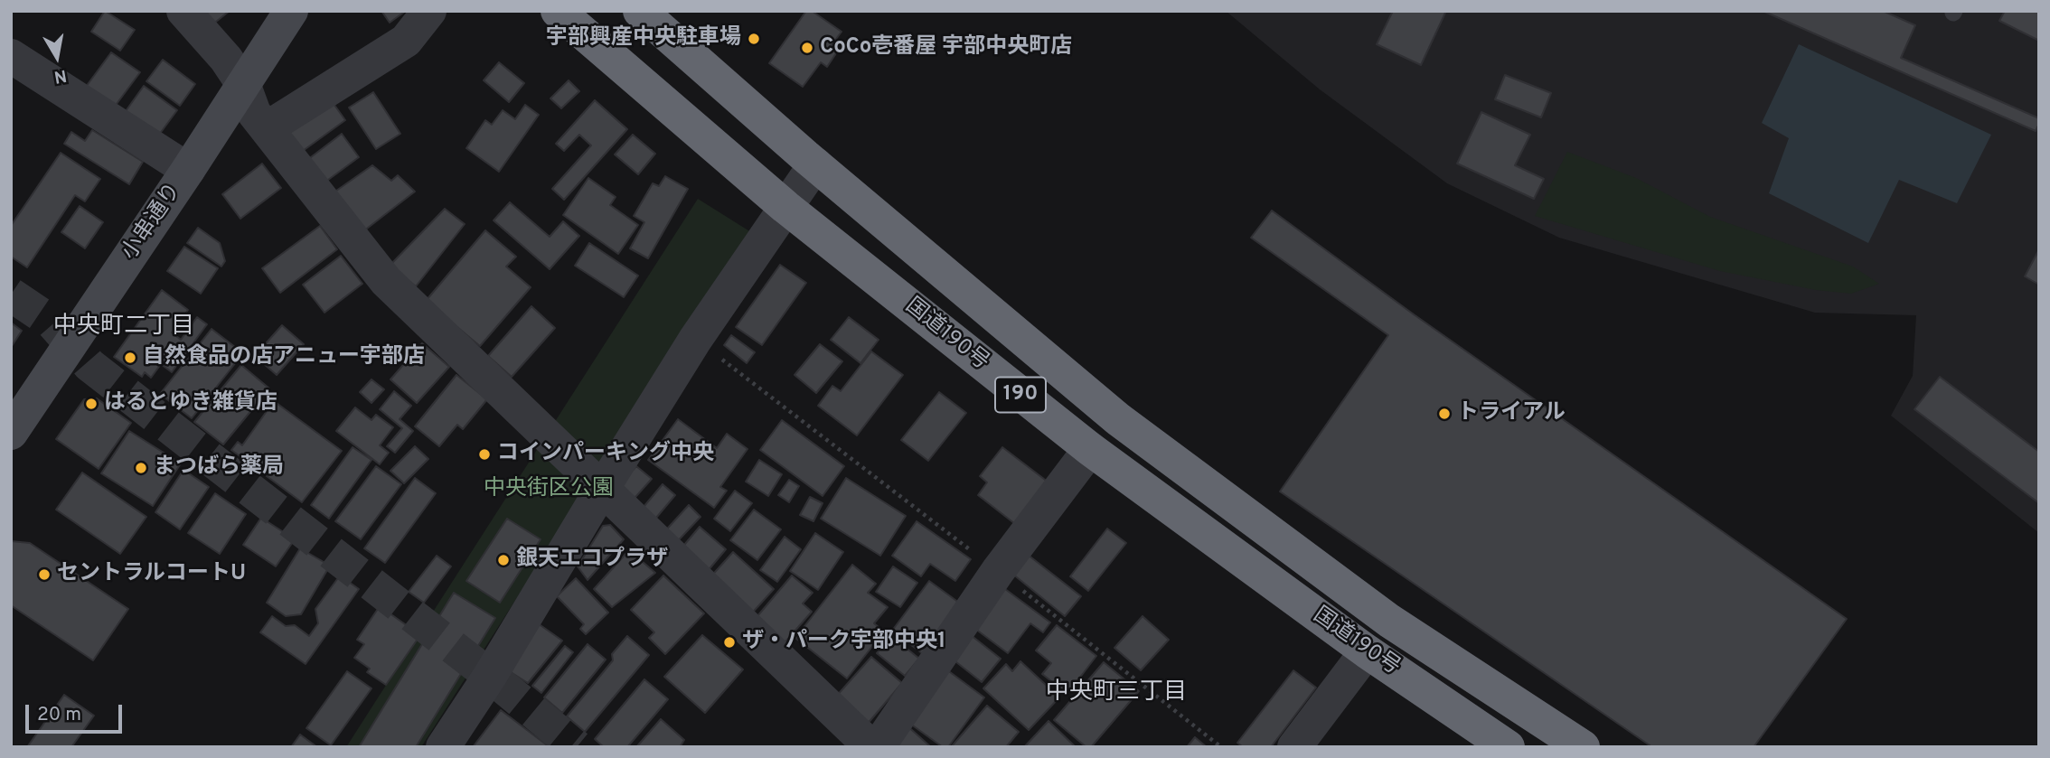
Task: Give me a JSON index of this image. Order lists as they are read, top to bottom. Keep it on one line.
{"streets":{"highway":["国道190号","190"],"street":["小串通り"]},"districts":["中央町二丁目","中央町三丁目"],"parks":["中央街区公園"],"places":["宇部興産中央駐車場","CoCo壱番屋 宇部中央町店","自然食品の店アニュー宇部店","はるとゆき雑貨店","トライアル","コインパーキング中央","まつばら薬局","銀天エコプラザ","セントラルコートU","ザ・パーク宇部中央1"],"scale_bar":"20 m","north":"bottom"}
